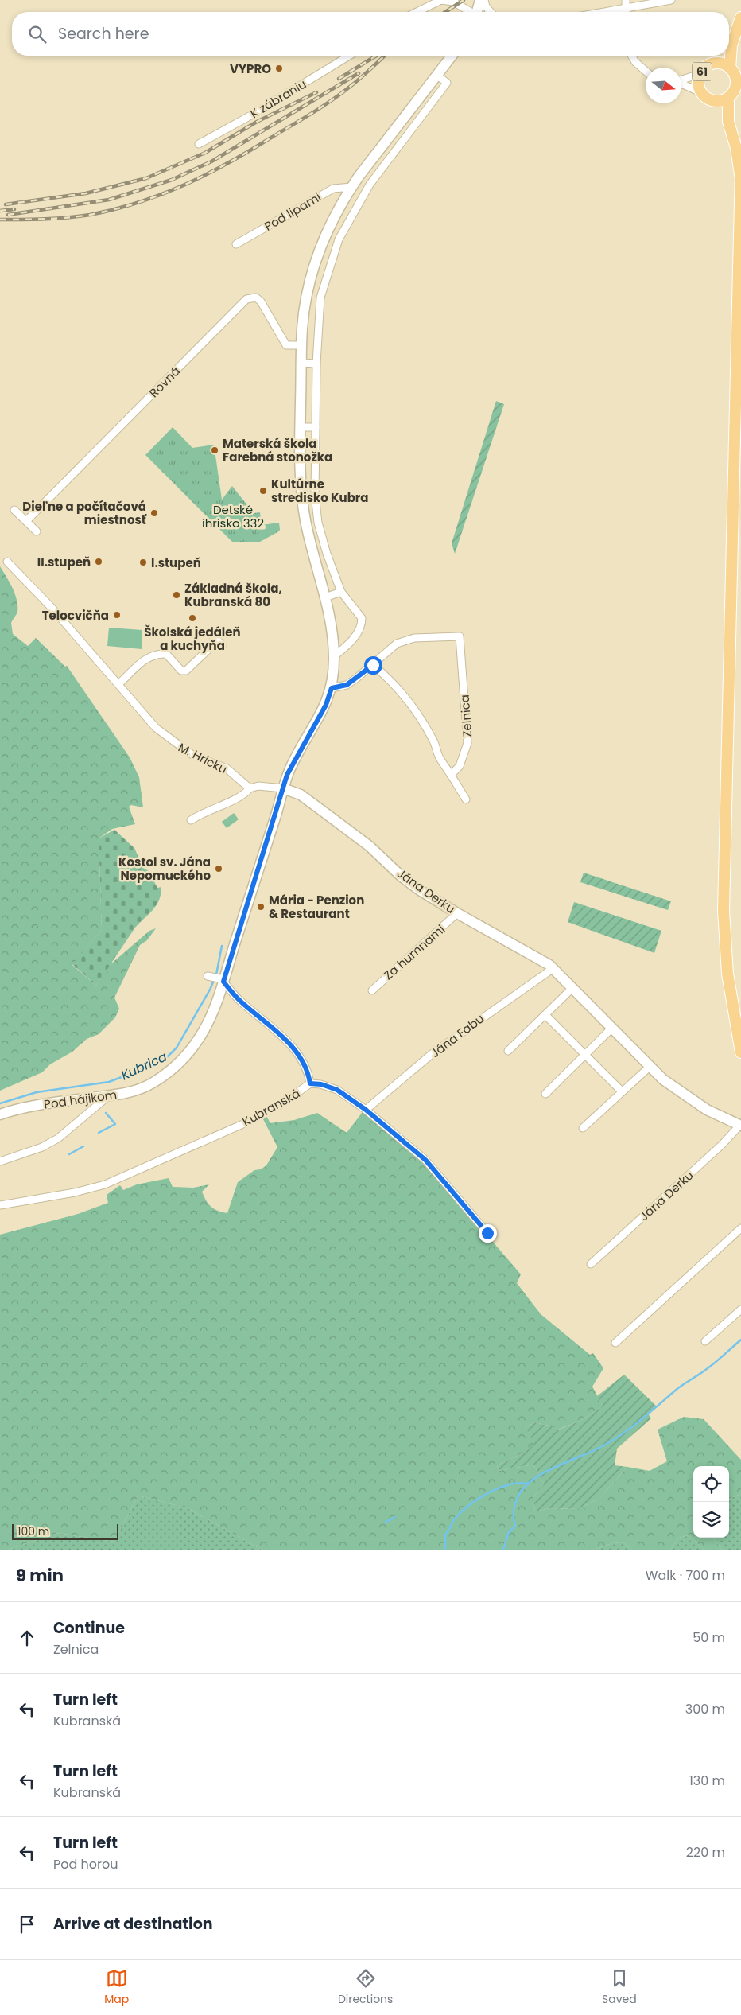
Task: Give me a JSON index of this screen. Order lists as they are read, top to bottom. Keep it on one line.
{"streets":{"main road":["61"],"street":["K zábraniu","Pod lipami","Rovná","Zelnica","M. Hricku","Jána Derku","Za humnami","Jána Fabu","Pod hájikom","Kubranská"]},"crossings":[["Jána Derku","Za humnami"],["Jána Derku","Jána Fabu"],["Pod hájikom","Kubranská"]],"water":["Kubrica"],"parks":["Detské ihrisko 332"],"places":["VYPRO","Materská škola Farebná stonožka","Kultúrne stredisko Kubra","Dieľne a počítačová miestnosť","II.stupeň","I.stupeň","Základná škola, Kubranská 80","Telocvičňa","Školská jedáleň a kuchyňa","Kostol sv. Jána Nepomuckého","Mária - Penzion & Restaurant"],"scale_bar":"100 m","north":"right","page":{"search":"Search here","scale":"100 m","heading":["9 min","Walk · 700 m"],"list":[["Continue","Zelnica","50 m"],["Turn left","Kubranská","300 m"],["Turn left","Kubranská","130 m"],["Turn left","Pod horou","220 m"],"Arrive at destination"],"nav":["Map","Directions","Saved"]}}
